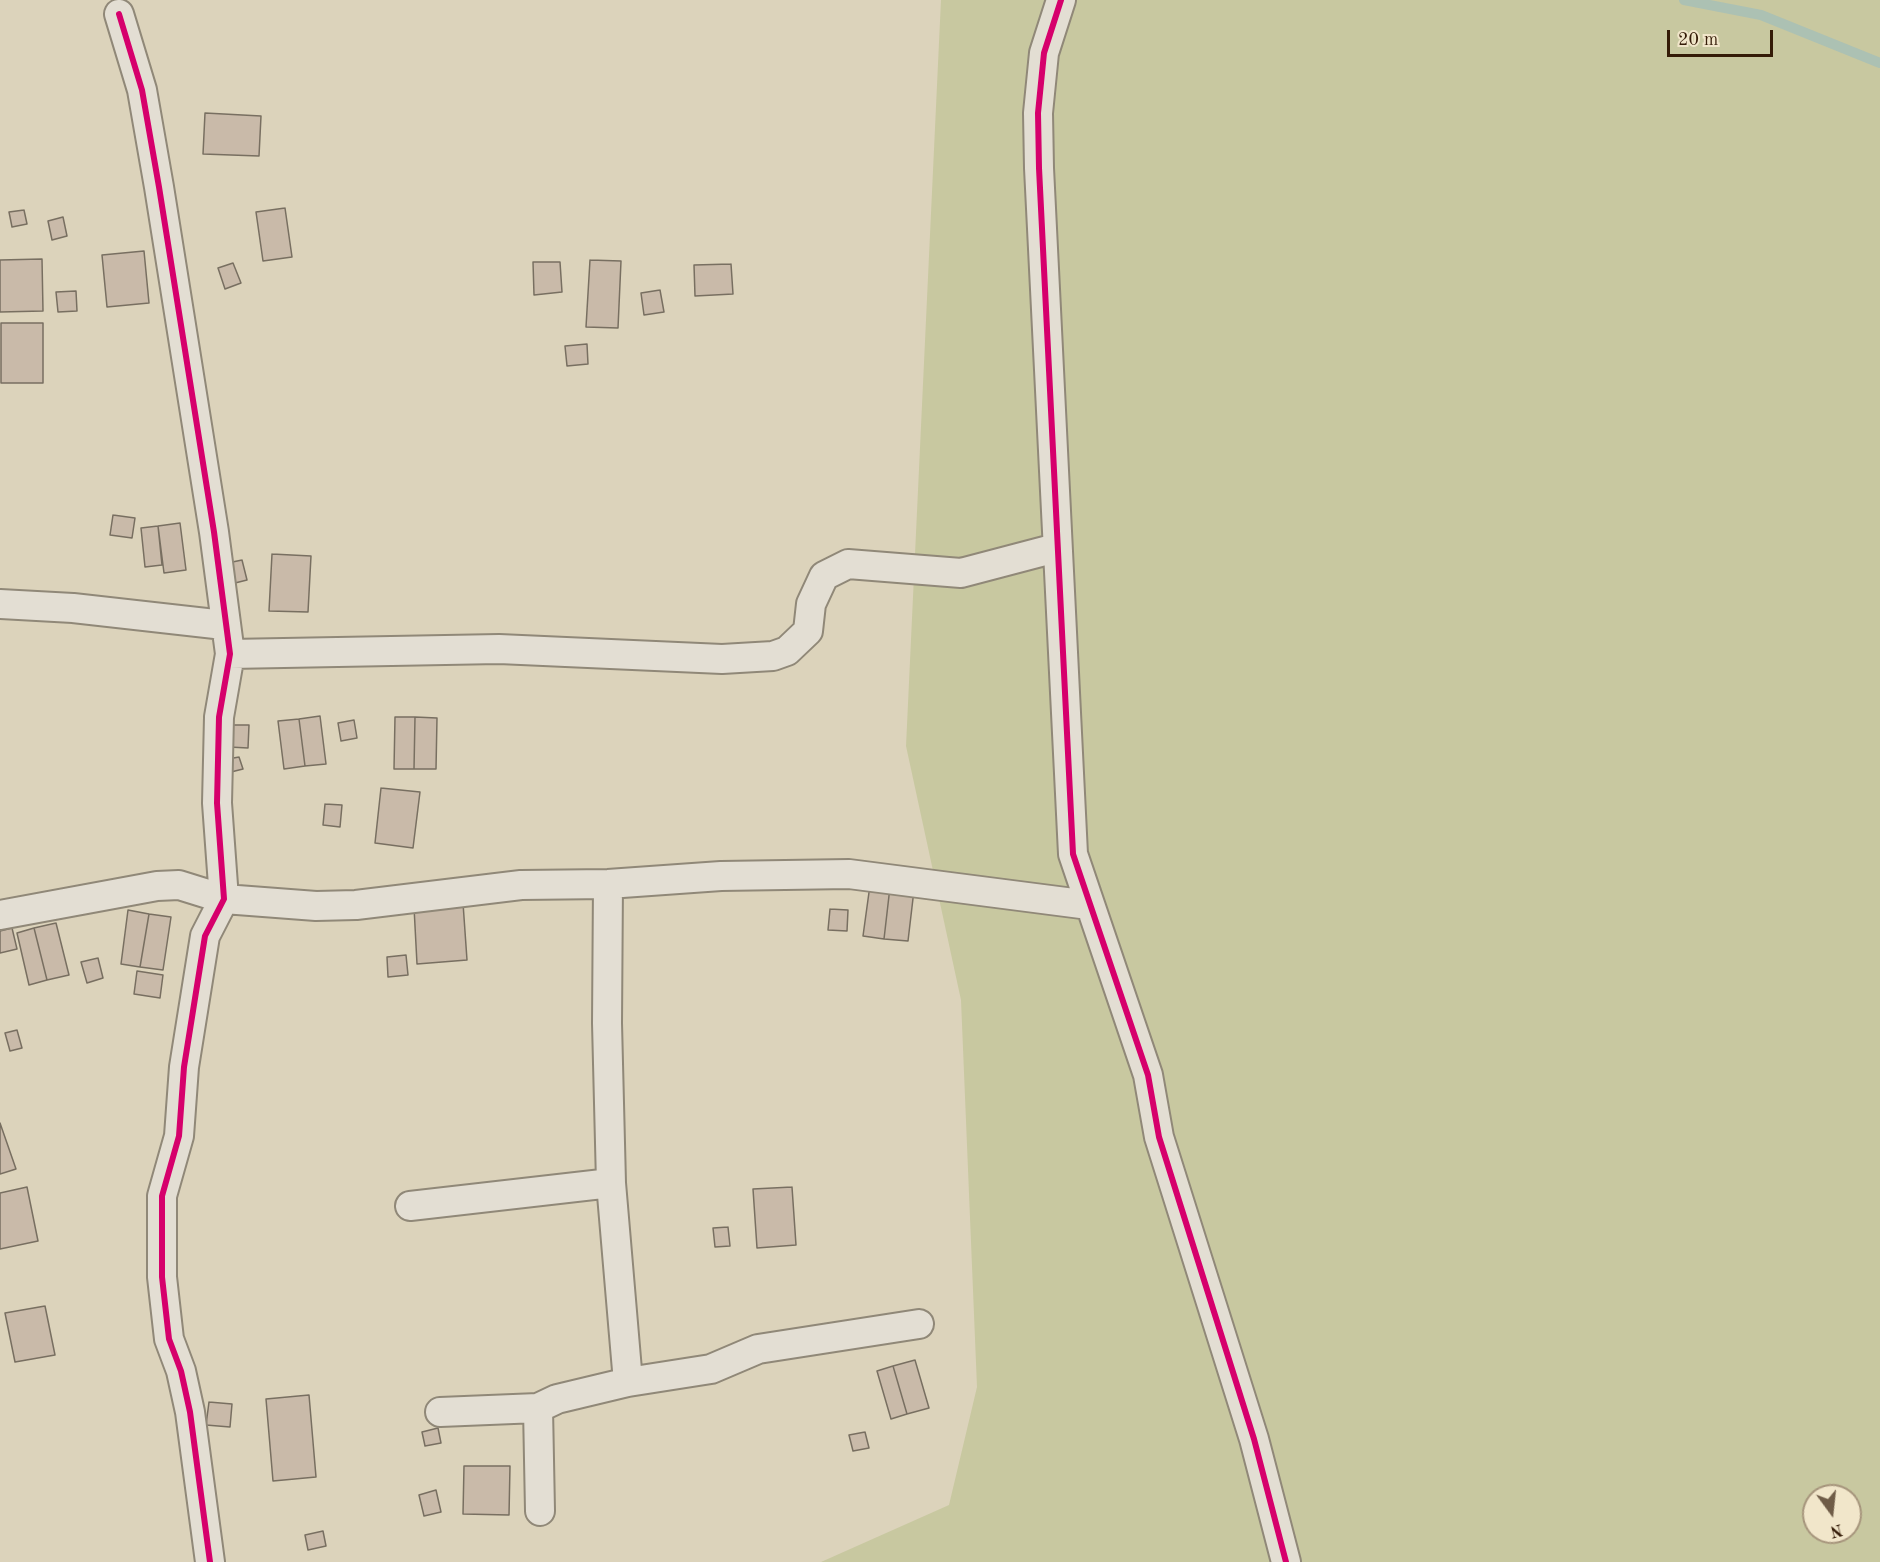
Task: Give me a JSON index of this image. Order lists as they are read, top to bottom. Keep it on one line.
{"scale_bar":"20 m","north":"bottom"}
